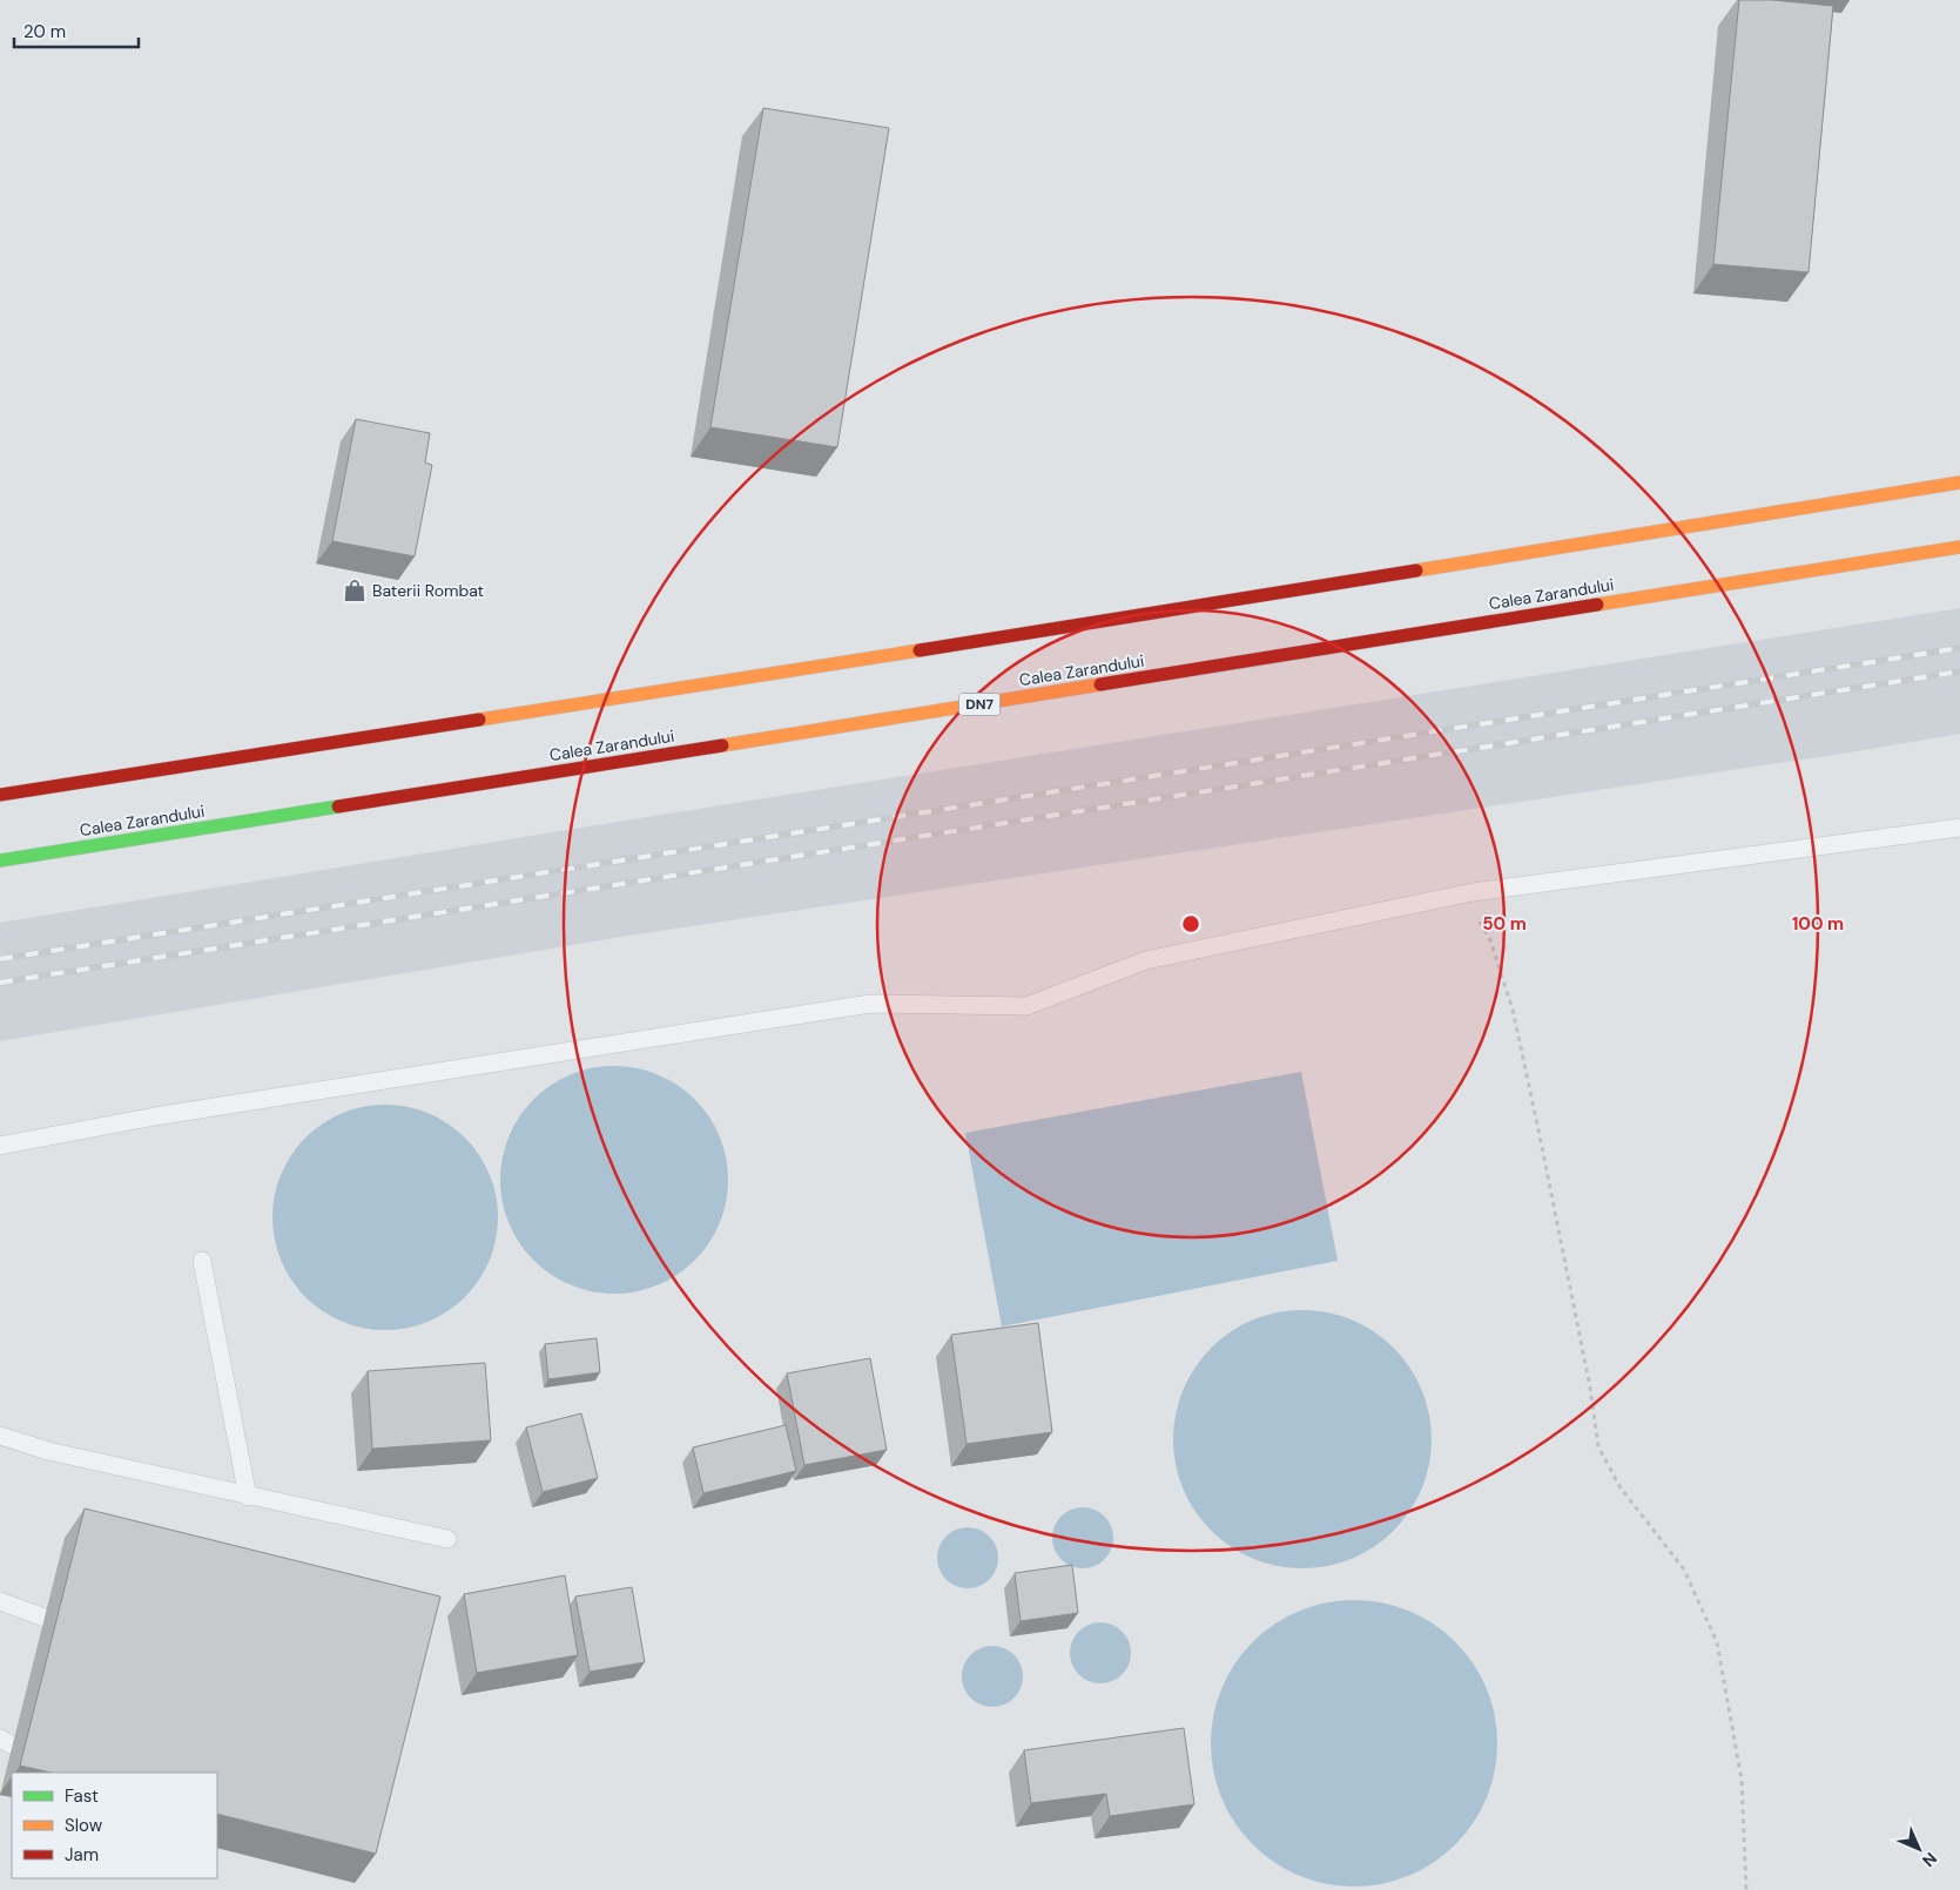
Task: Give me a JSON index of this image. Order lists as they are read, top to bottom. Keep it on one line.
{"streets":{"main road":["Calea Zarandului","DN7"]},"places":{"shop":["Baterii Rombat"]},"legend":["Fast","Slow","Jam"],"scale_bar":"20 m","north":"bottom right","rings":["50 m","100 m"]}
